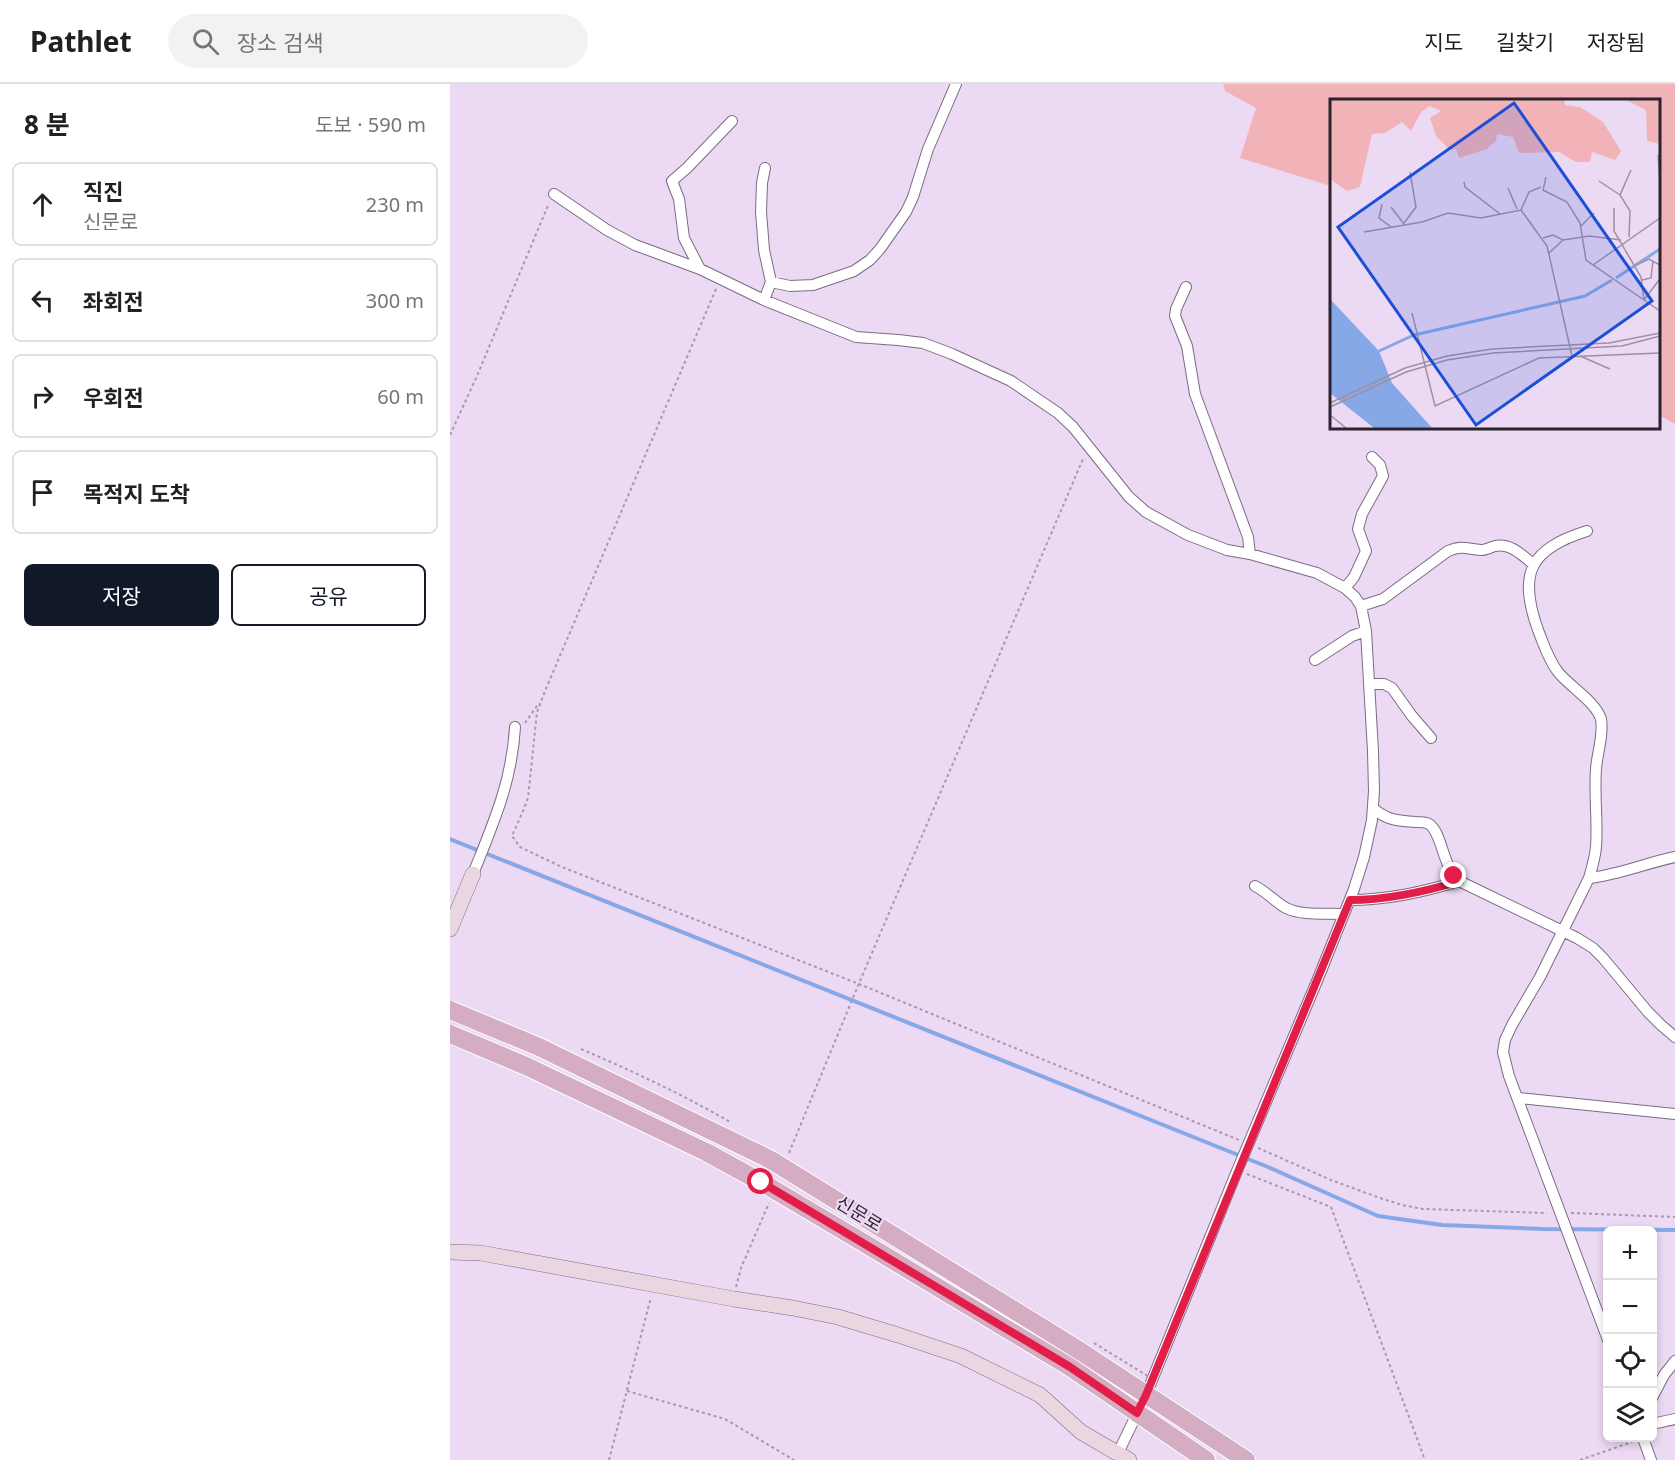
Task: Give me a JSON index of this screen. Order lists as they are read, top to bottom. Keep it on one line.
{"streets":{"main road":["신문로"]},"page":{"header":"Pathlet","search":"장소 검색","nav":["지도","길찾기","저장됨"],"heading":["8 분","도보 · 590 m"],"list":[["직진","신문로","230 m"],["좌회전","300 m"],["우회전","60 m"],"목적지 도착"],"buttons":["저장","공유"],"map_buttons":["+","−"]}}
